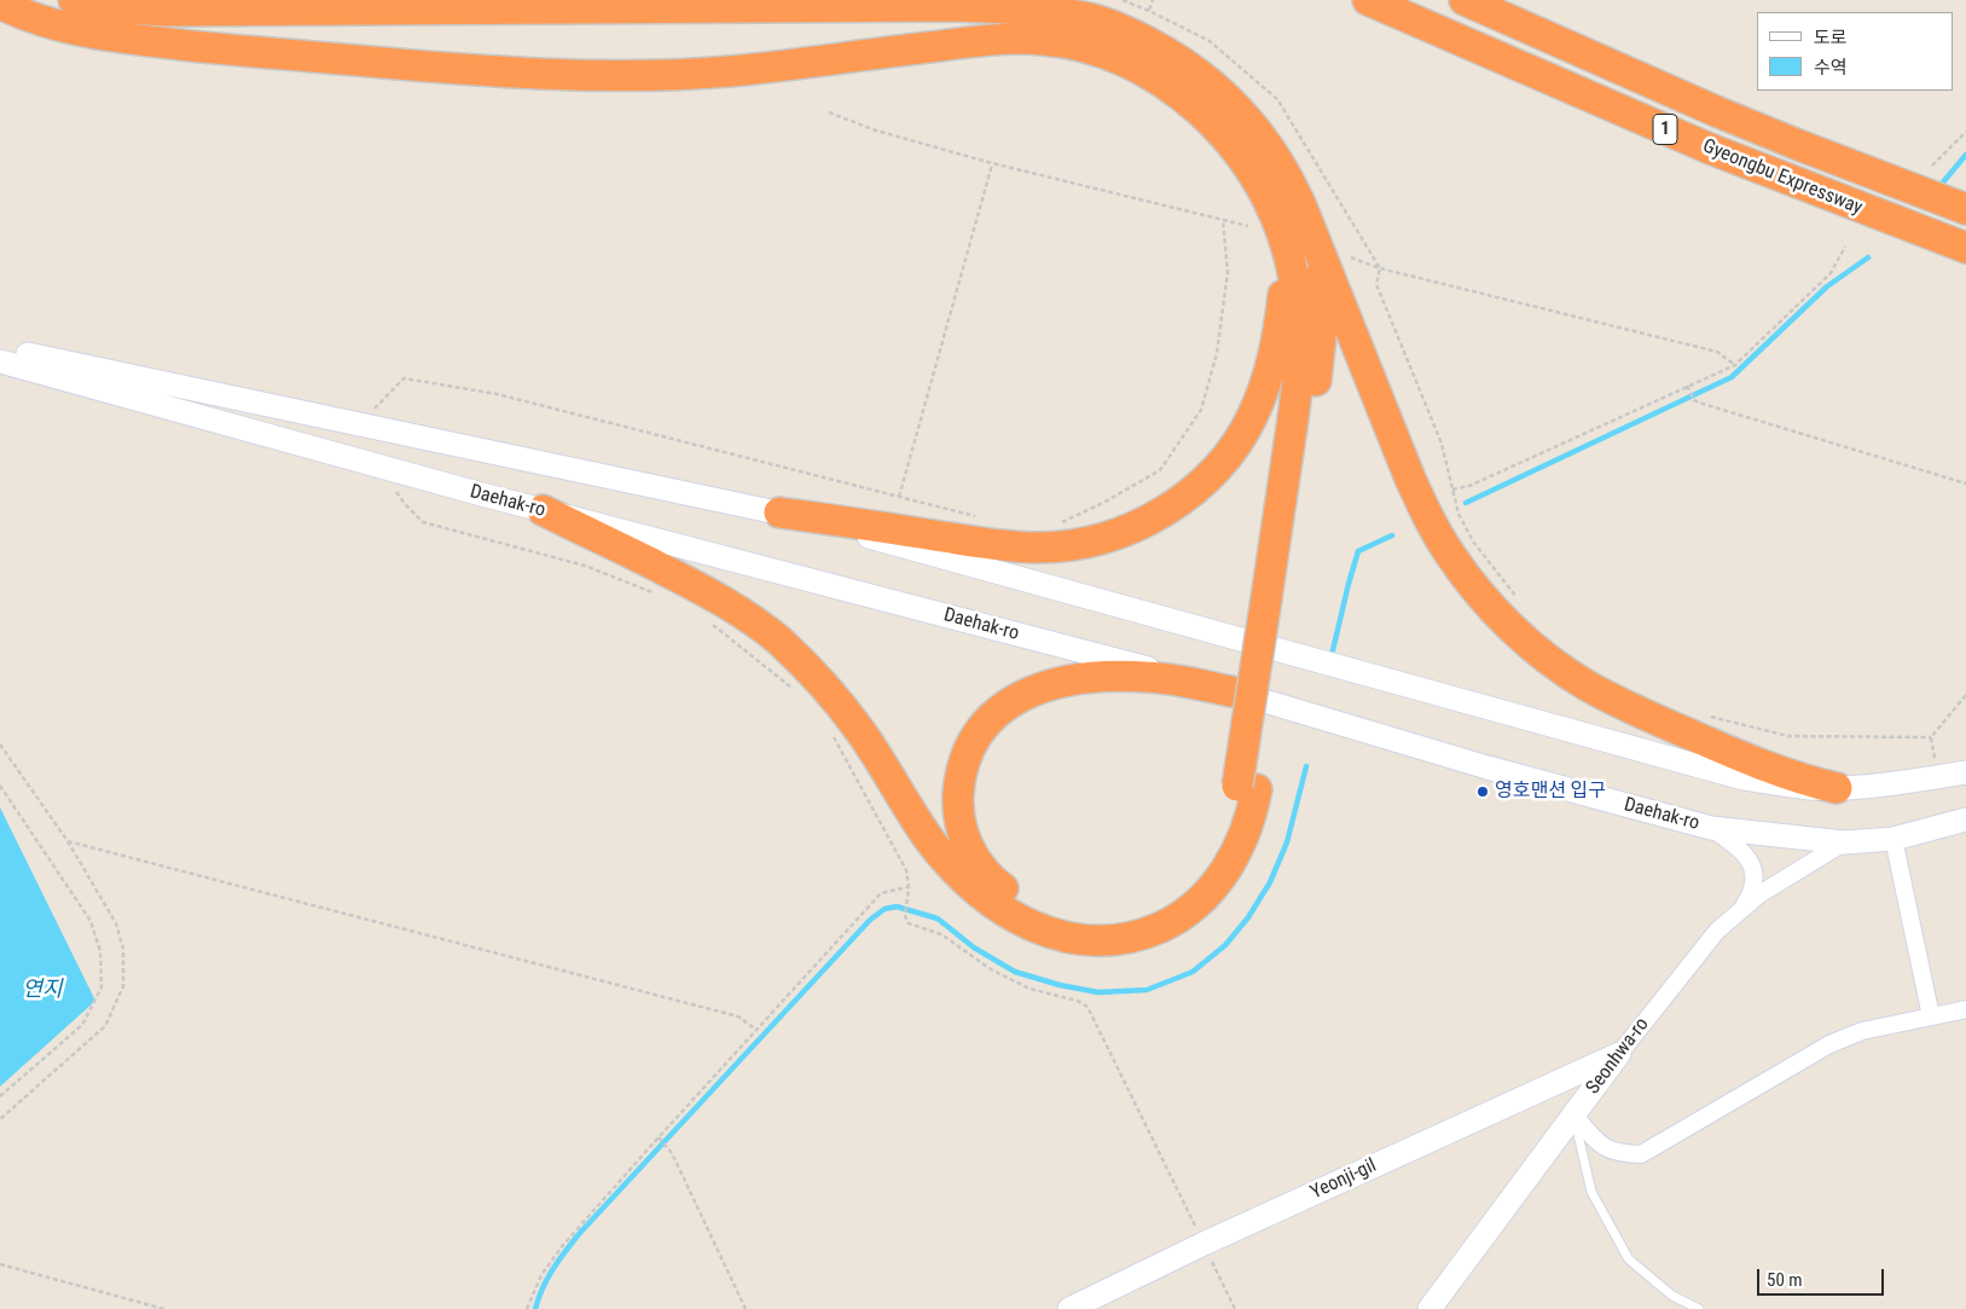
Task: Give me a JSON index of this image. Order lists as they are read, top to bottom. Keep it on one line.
{"streets":{"highway":["1","Gyeongbu Expressway"],"main road":["Daehak-ro","Seonhwa-ro","Yeonji-gil"]},"crossings":[["Daehak-ro","Seonhwa-ro"],["Seonhwa-ro","Yeonji-gil"]],"water":["연지"],"places":["영호맨션 입구"],"legend":["도로","수역"],"scale_bar":"50 m"}
